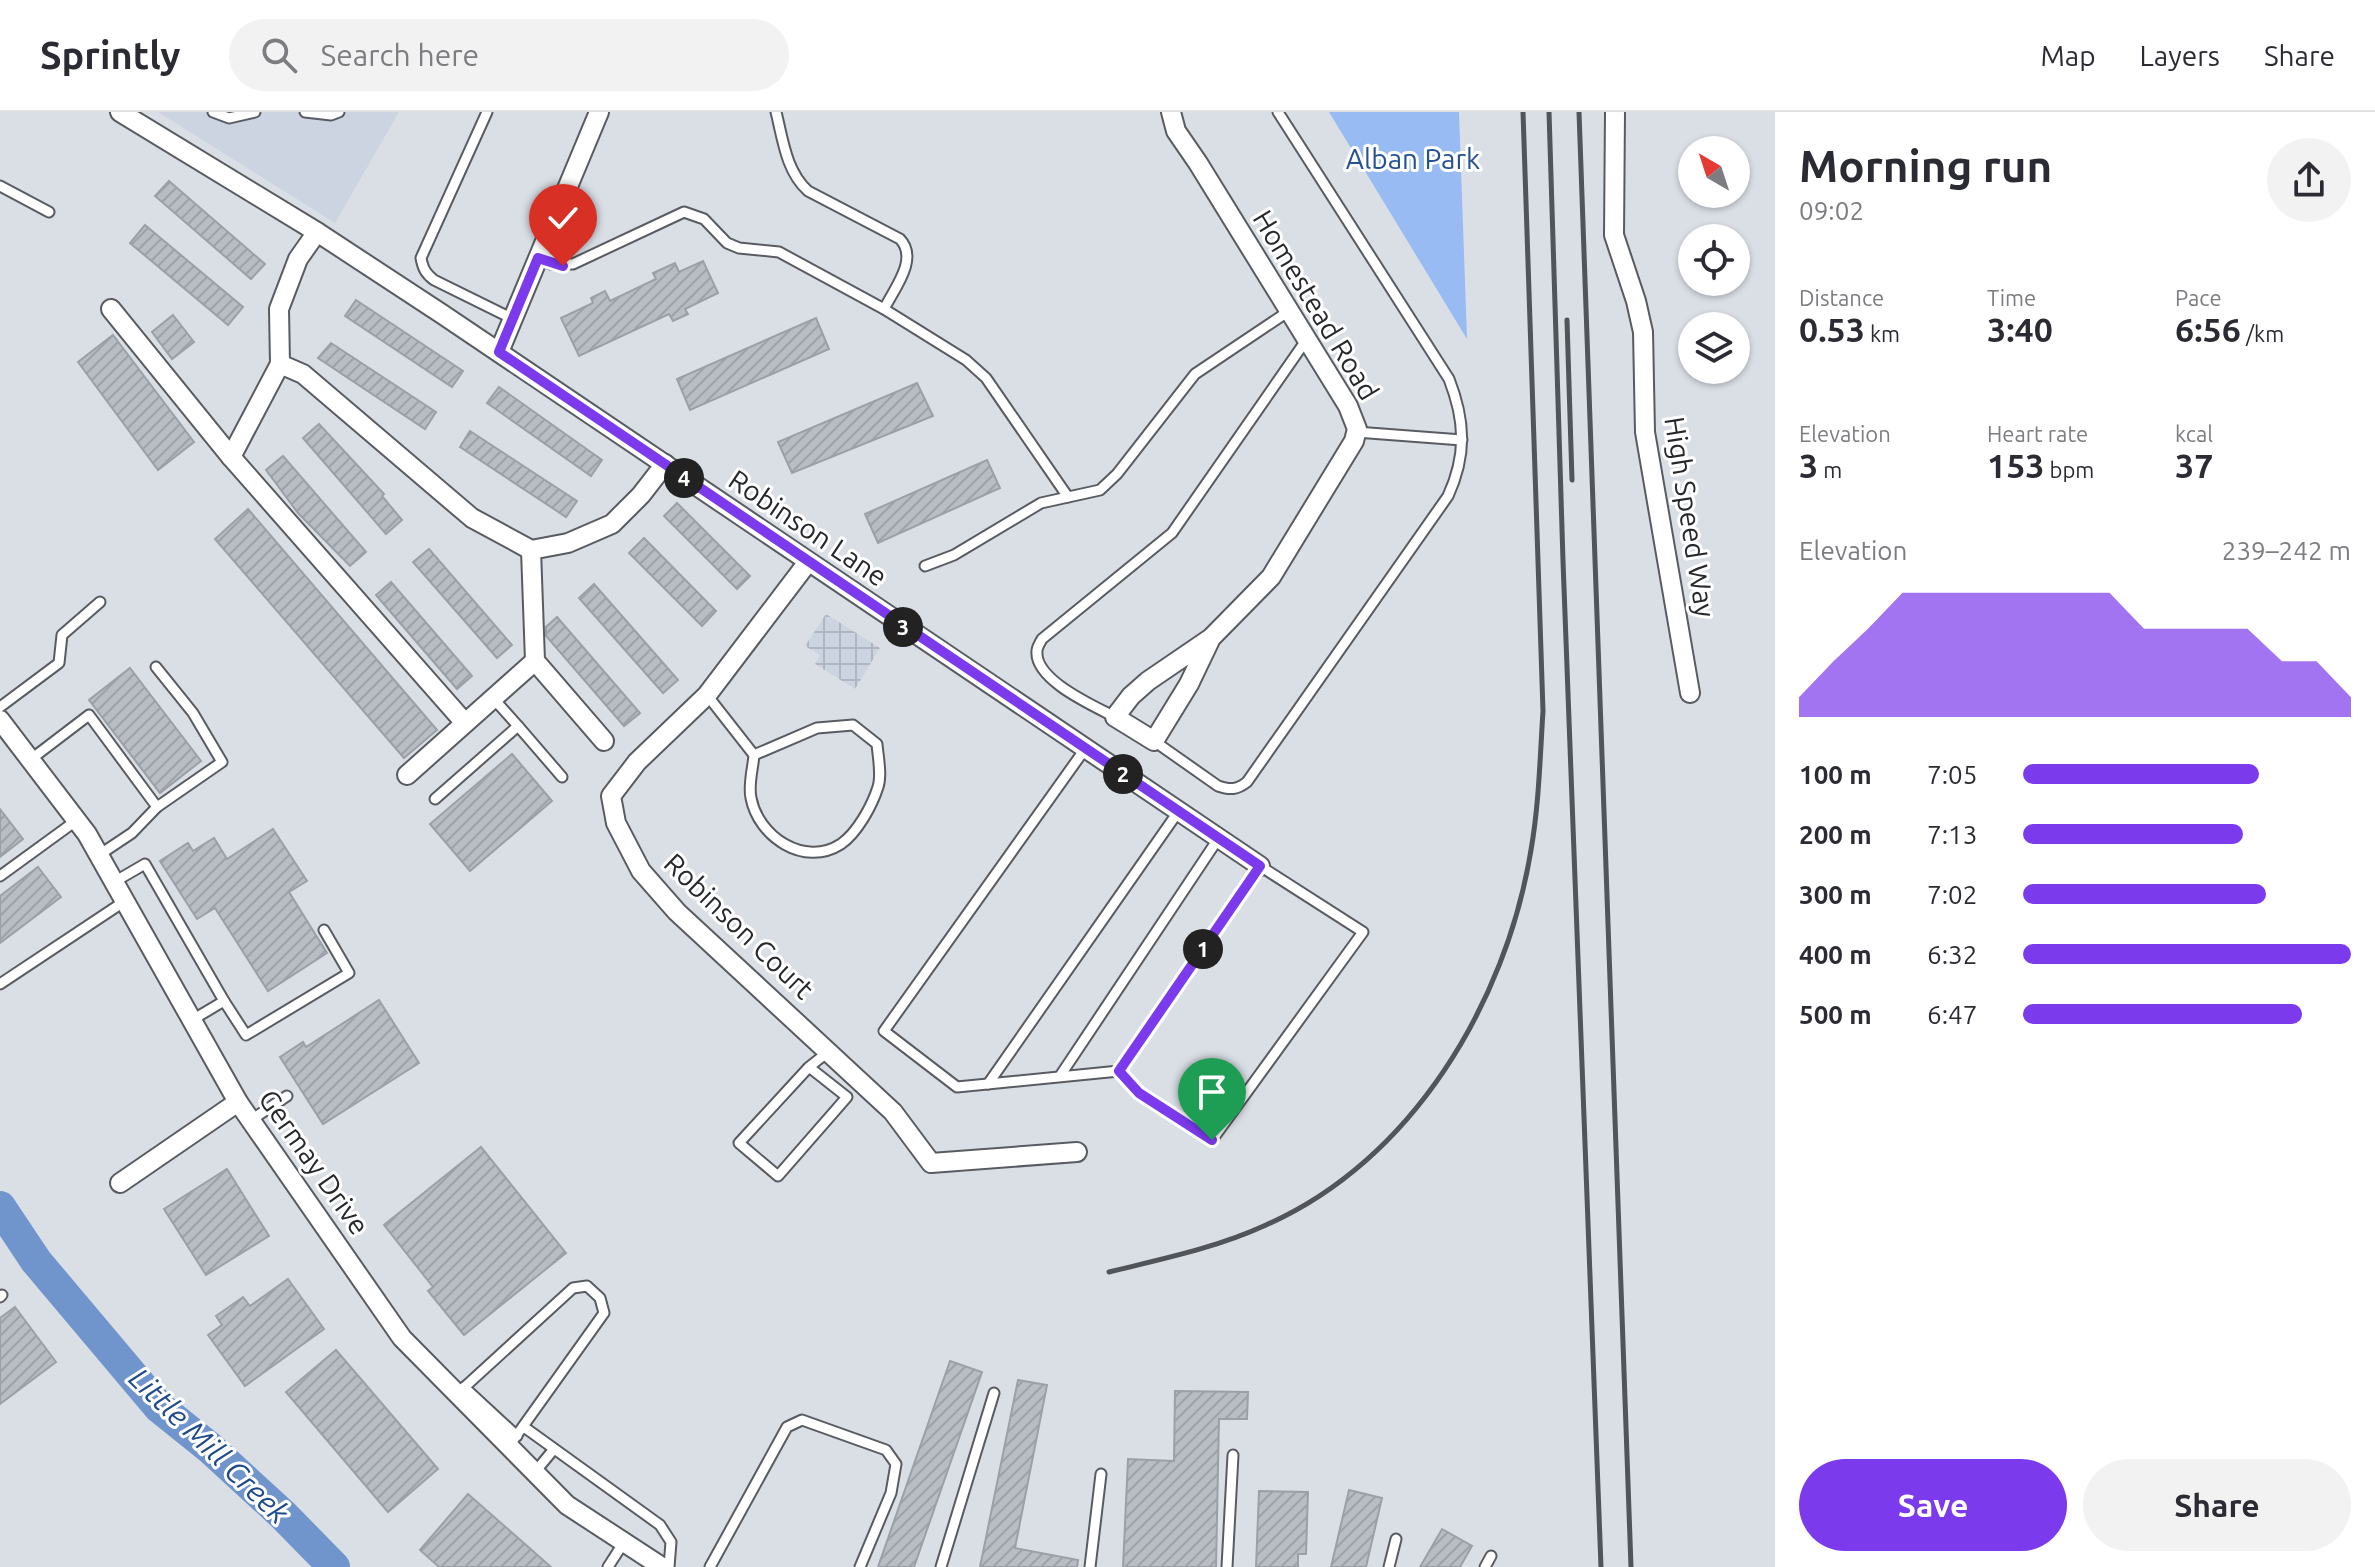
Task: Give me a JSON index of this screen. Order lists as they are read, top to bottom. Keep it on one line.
{"streets":{"street":["Homestead Road","High Speed Way","Robinson Lane","Robinson Court","Germay Drive"]},"crossings":[["Robinson Lane","Robinson Court"]],"water":["Little Mill Creek"],"parks":["Alban Park"],"north":"top left","page":{"header":"Sprintly","search":"Search here","nav":["Map","Layers","Share"],"heading":["Morning run","09:02"],"stats":[["Distance","0.53 km"],["Time","3:40"],["Pace","6:56 /km"],["Elevation","3 m"],["Heart rate","153 bpm"],["kcal","37"]],"pins":["4","3","2","1"],"chart":["Elevation","239–242 m"],"list":[{"name":"100 m","note":"7:05"},{"name":"200 m","note":"7:13"},{"name":"300 m","note":"7:02"},{"name":"400 m","note":"6:32"},{"name":"500 m","note":"6:47"}],"buttons":["Save","Share"]}}
